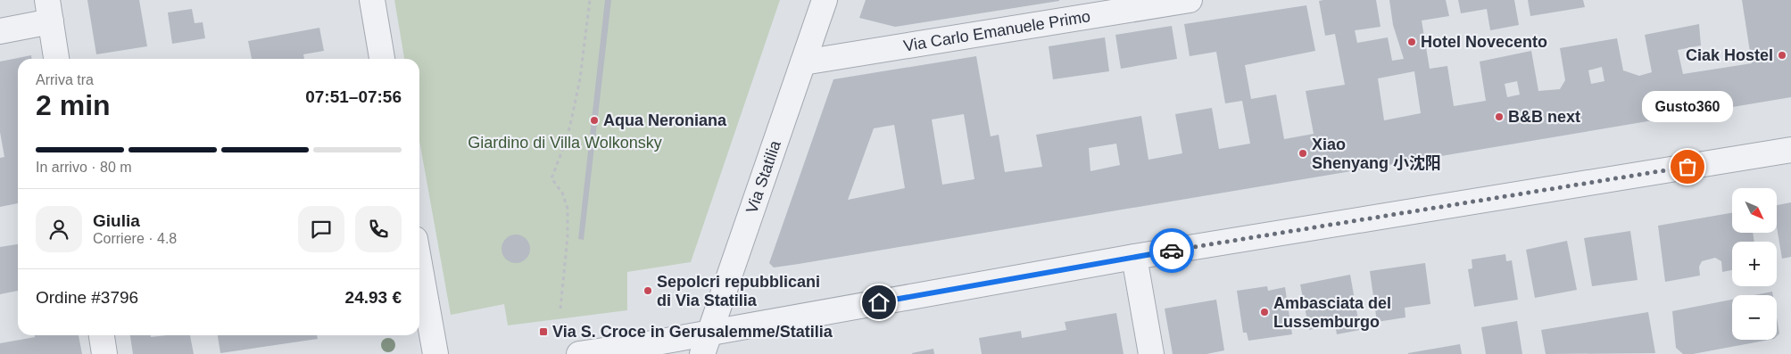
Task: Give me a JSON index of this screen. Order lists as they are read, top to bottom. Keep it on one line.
{"streets":{"street":["Via Carlo Emanuele Primo","Via Statilia"]},"crossings":[["Via Carlo Emanuele Primo","Via Statilia"]],"parks":["Giardino di Villa Wolkonsky"],"places":{"other":["Hotel Novecento","Ciak Hostel","B&B next","Aqua Neroniana","Xiao Shenyang 小沈阳","Gusto360","Sepolcri repubblicani di Via Statilia","Ambasciata del Lussemburgo"],"transit":["Via S. Croce in Gerusalemme/Statilia"]},"north":"bottom right","page":{"heading":["2 min","Arriva tra","07:51–07:56"],"panel":["Giulia","Corriere · 4.8","Ordine #3796","24.93 €"],"bubble":"Gusto360","bar":"In arrivo · 80 m","map_buttons":["+","−"]}}
